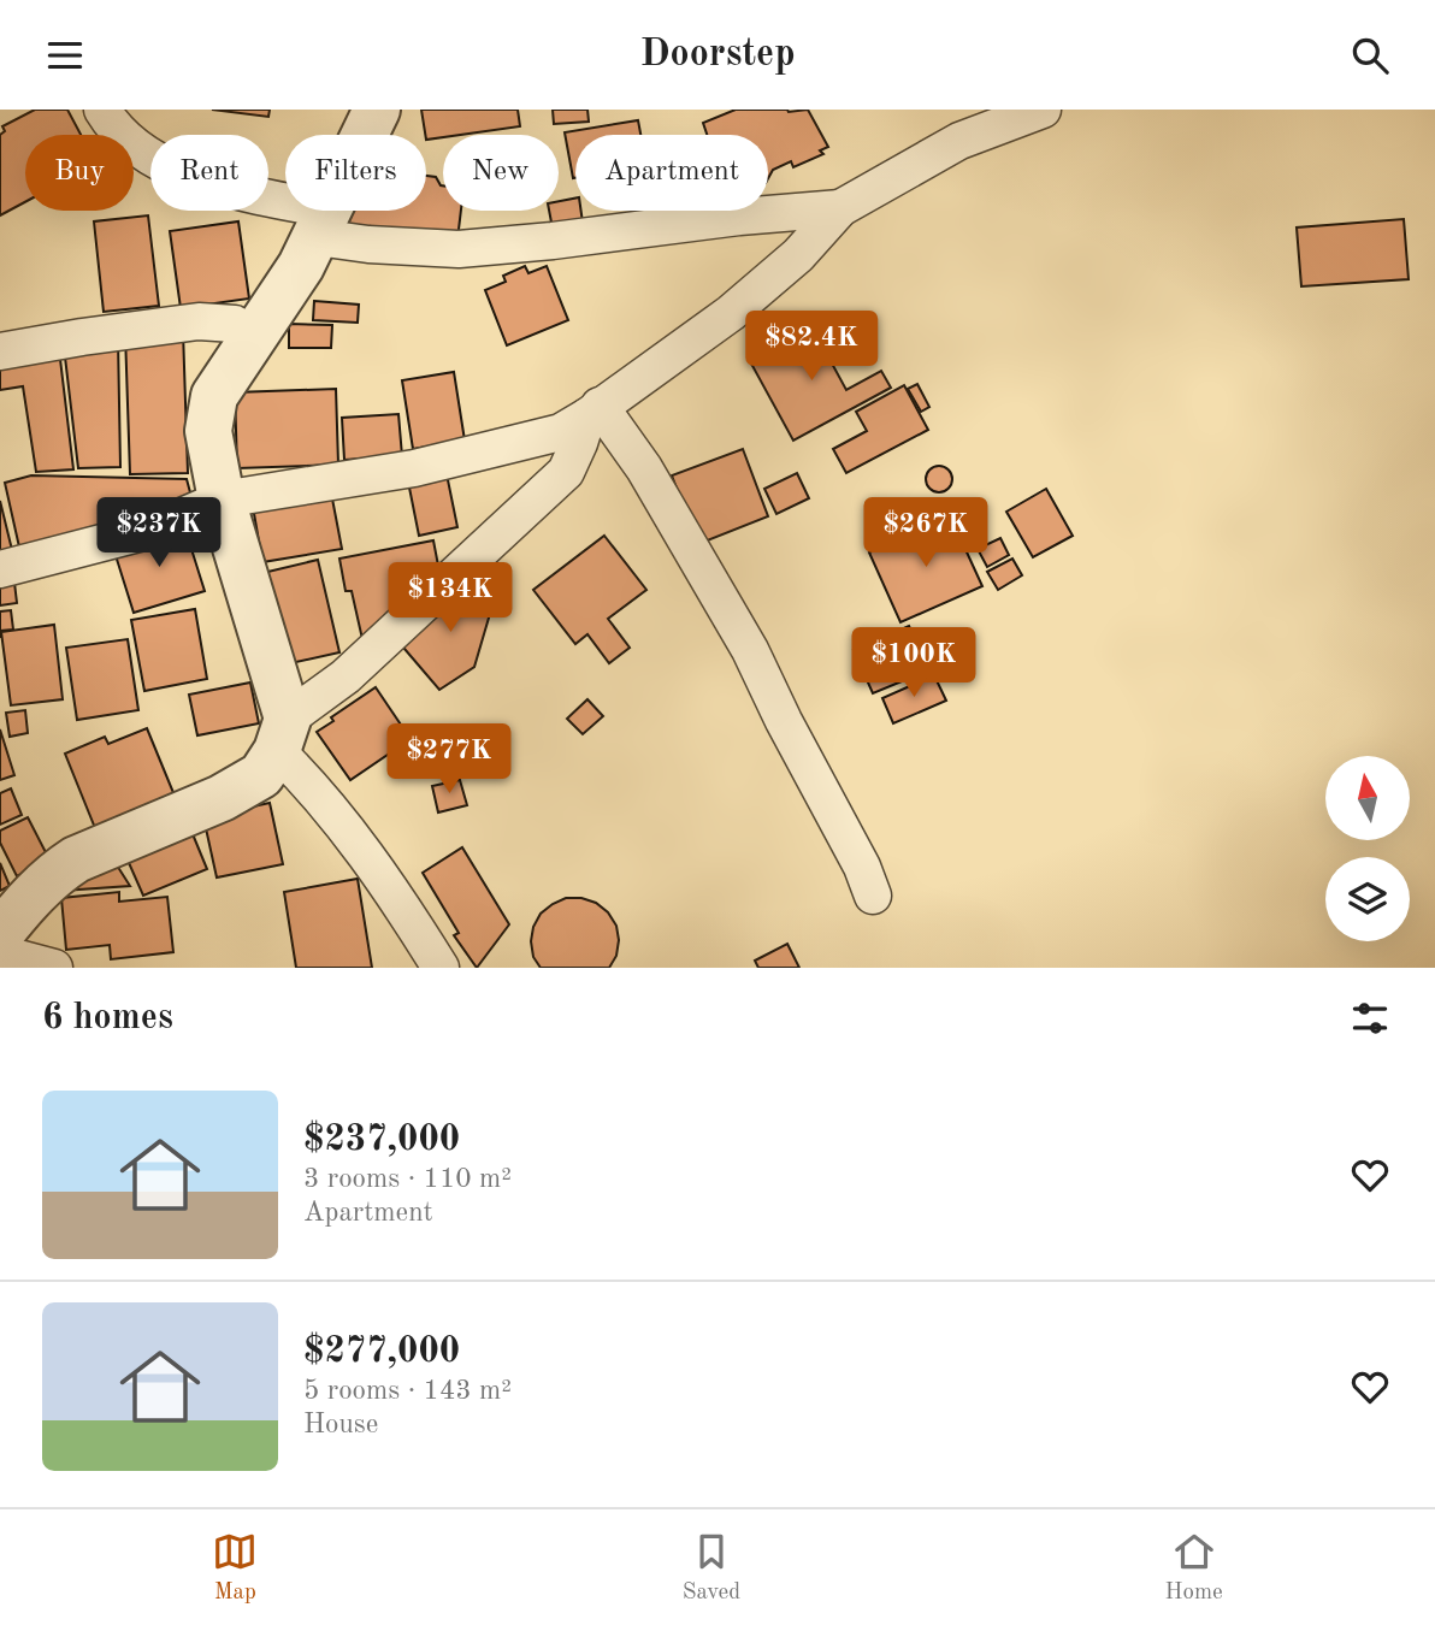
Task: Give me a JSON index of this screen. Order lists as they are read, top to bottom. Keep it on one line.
{"north":"top","page":{"header":"Doorstep","chip":["Buy","Rent","Filters","New","Apartment"],"price":["$82.4K","$237K","$267K","$134K","$100K","$277K"],"heading":"6 homes","list":[{"name":"$237,000","note":"3 rooms · 110 m² · Apartment"},{"name":"$277,000","note":"5 rooms · 143 m² · House"}],"tabs":["Map","Saved","Home"]}}
